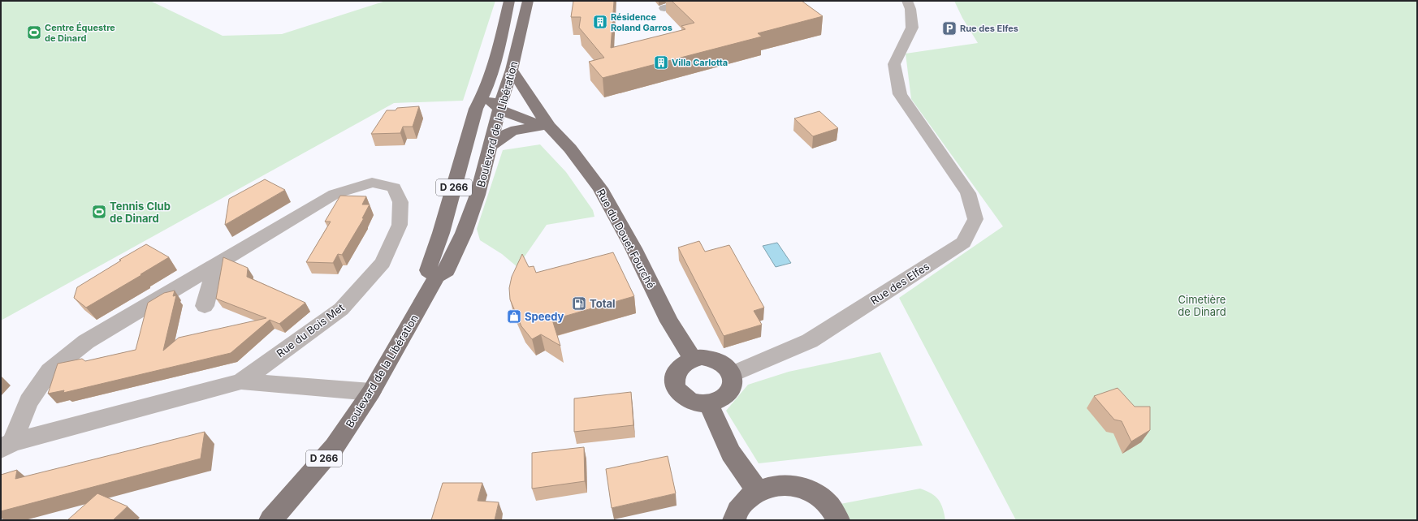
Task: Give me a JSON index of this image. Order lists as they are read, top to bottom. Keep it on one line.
{"streets":{"main road":["Boulevard de la Libération","D 266","Rue du Douet Fourché"],"street":["Rue des Elfes","Rue du Bois Met"]},"crossings":[["Boulevard de la Libération","Rue du Douet Fourché"],["Boulevard de la Libération","Rue du Bois Met"],["Rue du Douet Fourché","Rue des Elfes"]],"parks":["Cimetière de Dinard"],"places":{"building":["Résidence Roland Garros","Villa Carlotta"],"parking":["Rue des Elfes"],"sports":["Centre Équestre de Dinard","Tennis Club de Dinard"],"fuel station":["Total"],"shop":["Speedy"]}}
